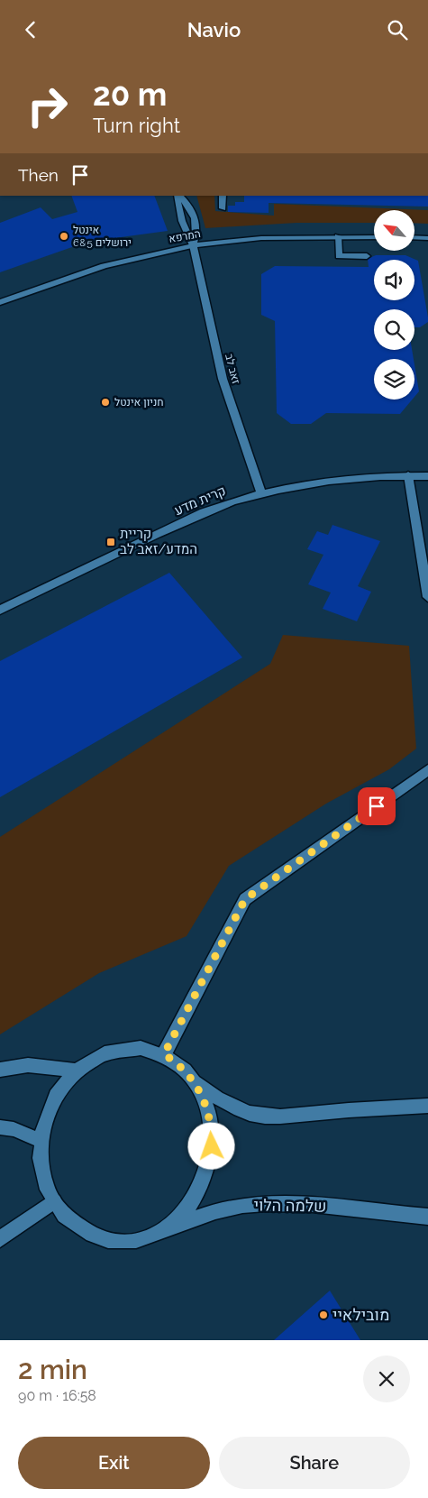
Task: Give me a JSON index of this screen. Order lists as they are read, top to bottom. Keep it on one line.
{"streets":{"street":["המרפא","זאב לב","קרית מדע","שלמה הלוי"]},"crossings":[["המרפא","זאב לב"],["זאב לב","קרית מדע"]],"places":{"other":["אינטל ירושלים 5&6","חניון אינטל","מובילאיי"],"transit":["קריית המדע/זאב לב"]},"north":"top left","page":{"header":"Navio","turn":["20 m","Turn right"],"then":"Then","heading":["2 min","90 m · 16:58"],"buttons":["Exit","Share"]}}
